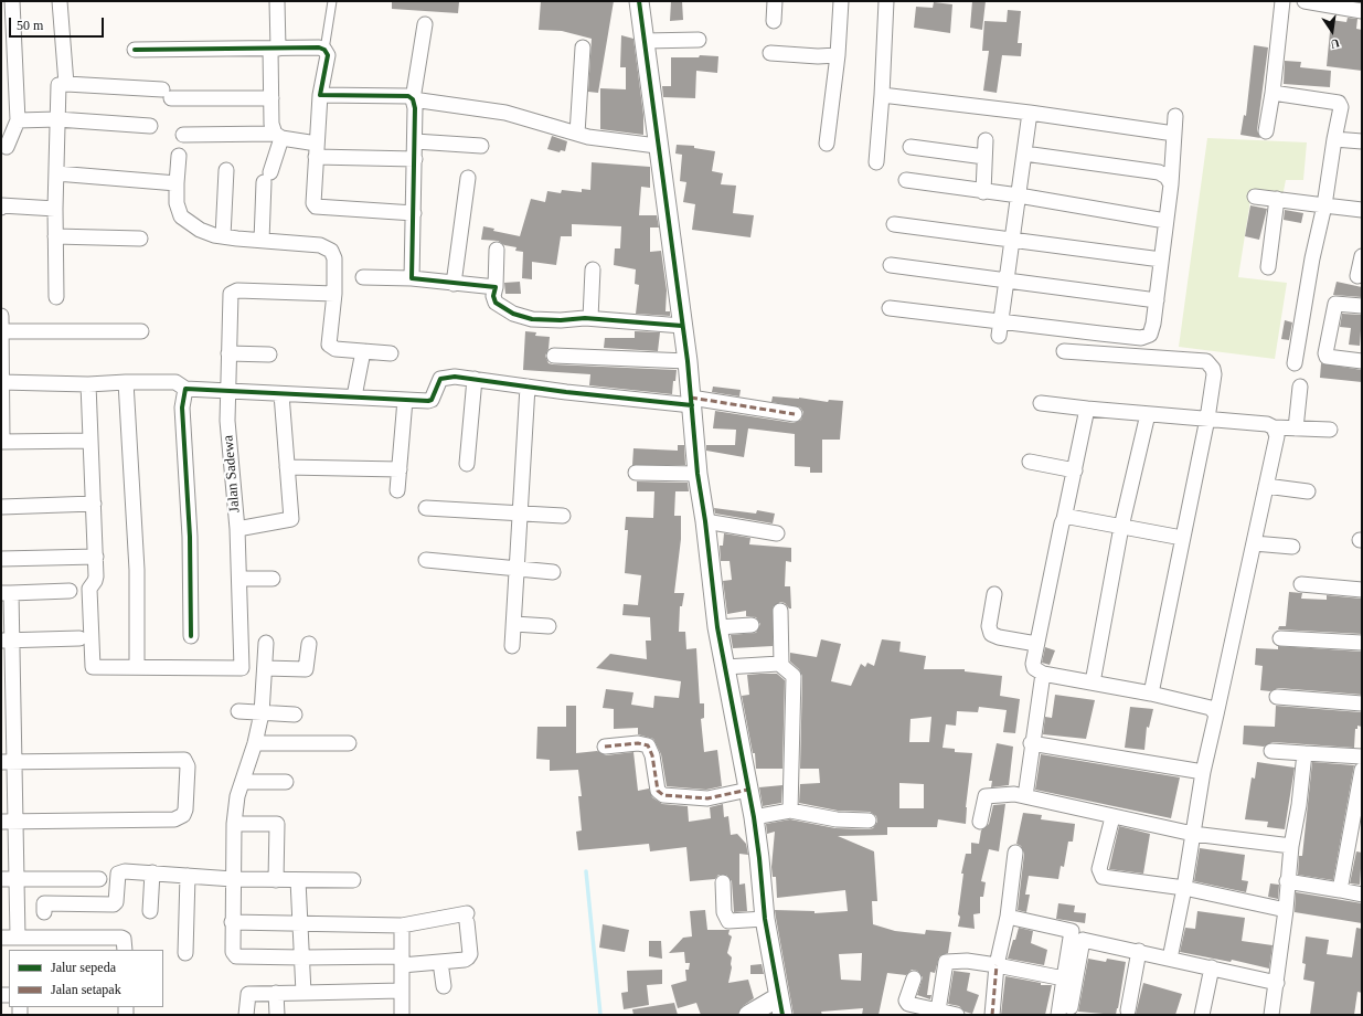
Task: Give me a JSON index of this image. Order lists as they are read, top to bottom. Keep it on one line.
{"streets":{"street":["Jalan Sadewa"]},"legend":["Jalur sepeda","Jalan setapak"],"scale_bar":"50 m","north":"bottom"}
